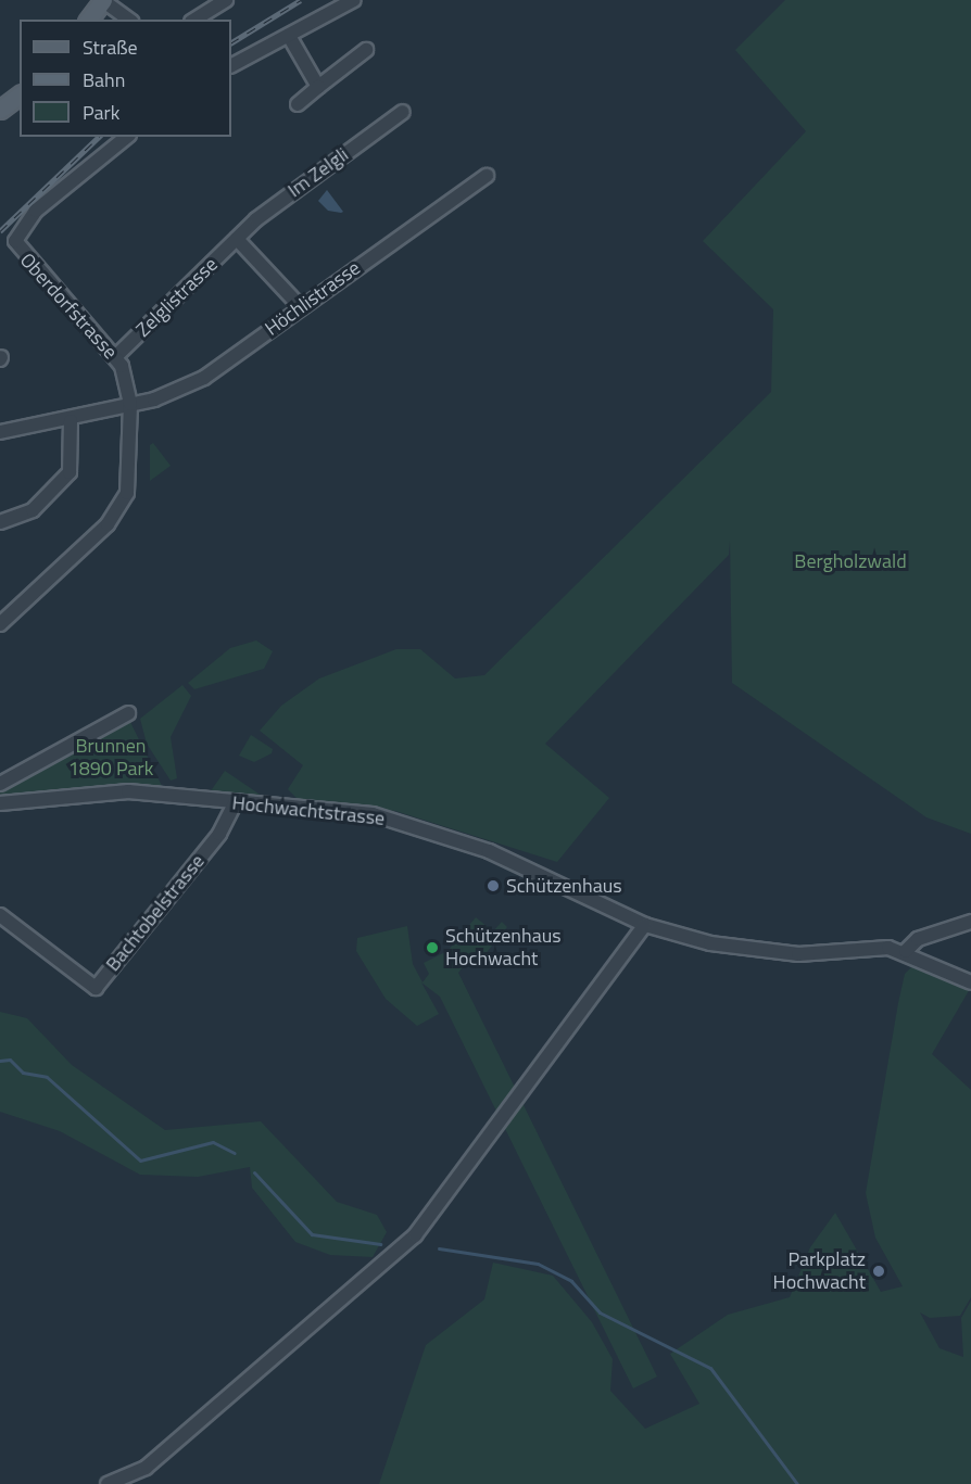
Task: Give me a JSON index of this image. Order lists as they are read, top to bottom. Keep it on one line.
{"streets":{"street":["Im Zelgli","Zelglistrasse","Höchlistrasse","Oberdorfstrasse","Hochwachtstrasse","Bachtobelstrasse"]},"crossings":[["Im Zelgli","Zelglistrasse"],["Zelglistrasse","Oberdorfstrasse"],["Höchlistrasse","Oberdorfstrasse"],["Hochwachtstrasse","Bachtobelstrasse"]],"parks":["Bergholzwald","Brunnen 1890 Park"],"places":["Schützenhaus","Schützenhaus Hochwacht","Parkplatz Hochwacht"],"legend":["Straße","Bahn","Park"]}
